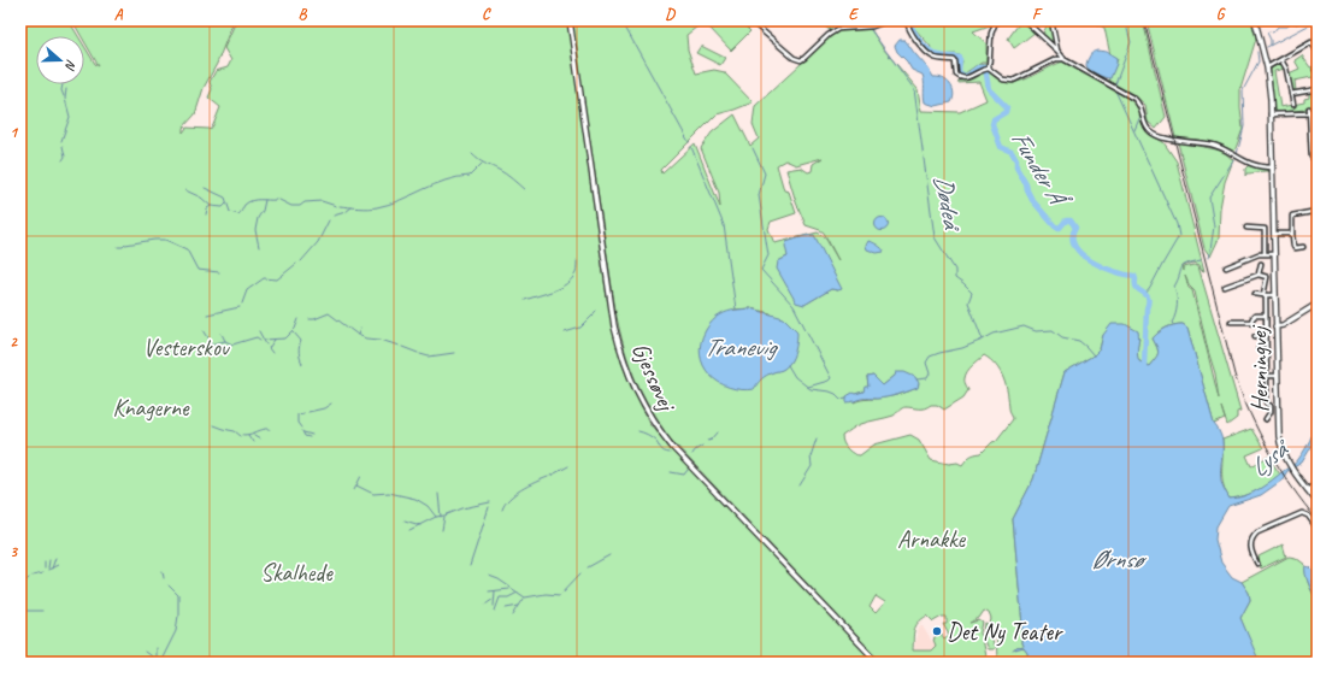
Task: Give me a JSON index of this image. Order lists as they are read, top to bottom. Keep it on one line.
{"streets":{"street":["Herningvej","Gjessøvej"]},"water":["Funder Å","Dødeå","Tranevig","Lyså","Ørnsø"],"parks":["Vesterskov","Knagerne","Arnakke","Skalhede"],"places":["Det Ny Teater"],"north":"right","grid":{"columns":["A","B","C","D","E","F","G"],"rows":["1","2","3"]}}
